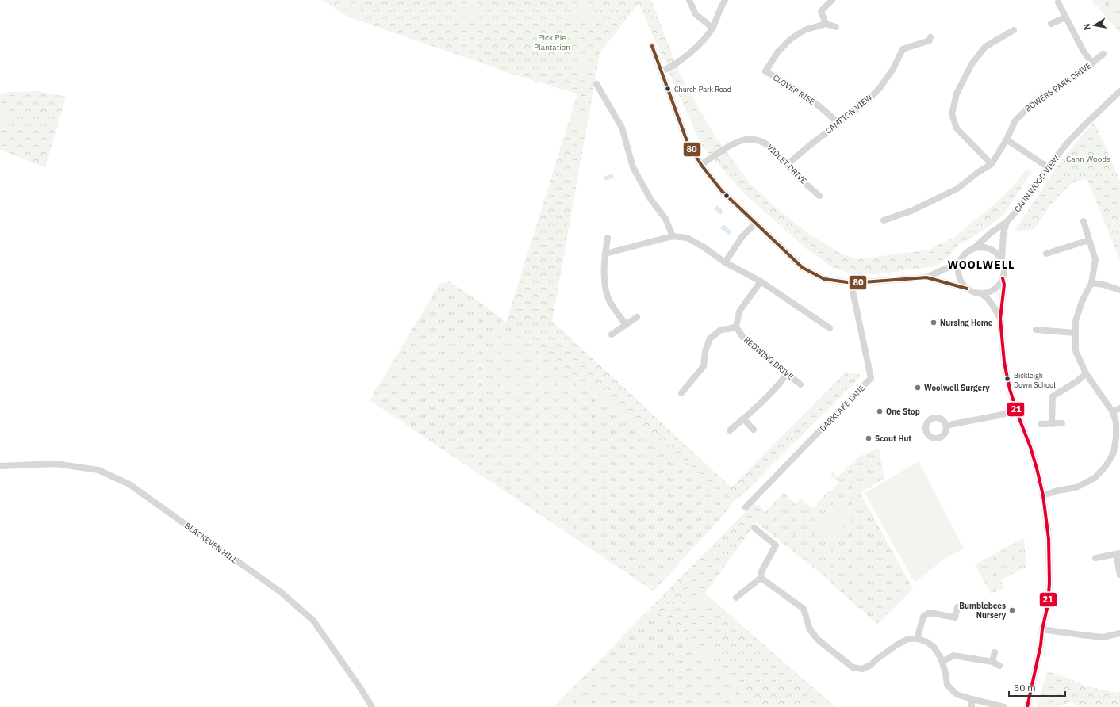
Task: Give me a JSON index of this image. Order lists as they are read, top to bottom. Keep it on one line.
{"streets":{"street":["BOWERS PARK DRIVE","CLOVER RISE","CAMPION VIEW","VIOLET DRIVE","CANN WOOD VIEW","REDWING DRIVE","DARKLAKE LANE","BLACKEVEN HILL"]},"crossings":[["CLOVER RISE","CAMPION VIEW"],["CAMPION VIEW","VIOLET DRIVE"]],"districts":["WOOLWELL"],"parks":["Pick Pie Plantation","Cann Woods"],"places":["Church Park Road","Nursing Home","Bickleigh Down School","Woolwell Surgery","One Stop","Scout Hut","Bumblebees Nursery"],"lines":["transit line 80","transit line 21"],"scale_bar":"50 m","north":"left"}
